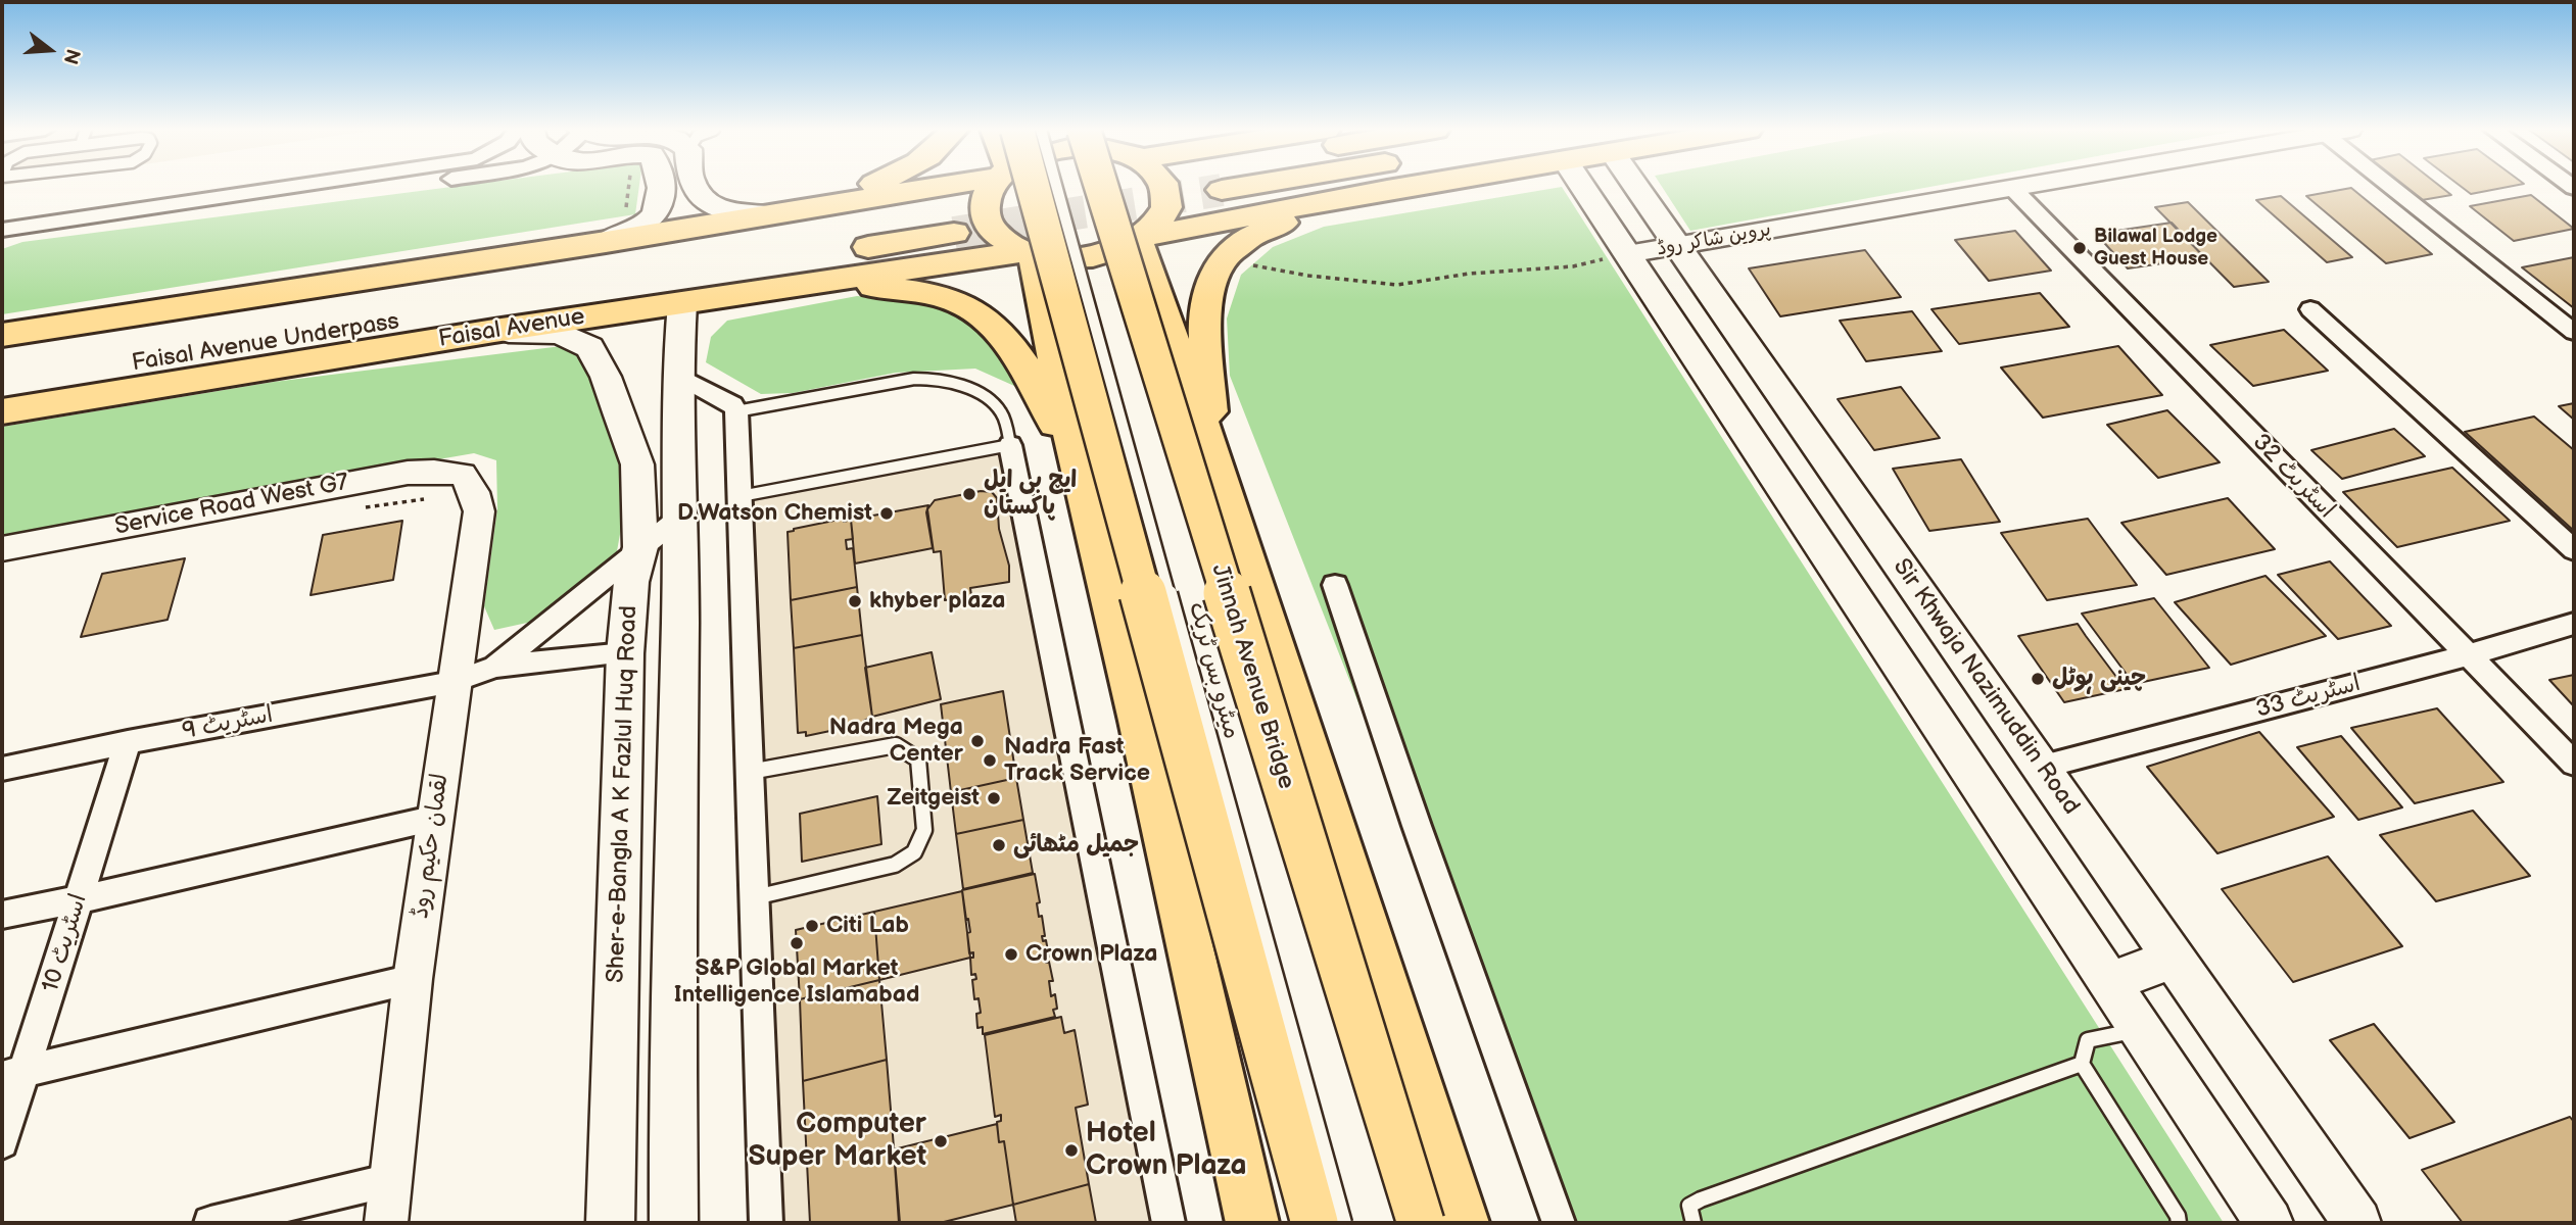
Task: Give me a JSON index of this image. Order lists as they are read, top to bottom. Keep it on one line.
{"streets":{"main road":["Faisal Avenue","Faisal Avenue Underpass","Jinnah Avenue Bridge","Sir Khwaja Nazimuddin Road","Sher-e-Bangla A K Fazlul Huq Road"],"street":["پروین شاکر روڈ","اسٹریٹ 32","Service Road West G7","اسٹریٹ 33","اسٹریٹ 9","لقمان حکیم روڈ","اسٹریٹ 10"],"lane":["میٹرو بس ٹریک"]},"crossings":[["پروین شاکر روڈ","اسٹریٹ 32"],["پروین شاکر روڈ","Sir Khwaja Nazimuddin Road"],["Faisal Avenue","Sher-e-Bangla A K Fazlul Huq Road"],["اسٹریٹ 32","اسٹریٹ 33"],["Service Road West G7","لقمان حکیم روڈ"],["Sir Khwaja Nazimuddin Road","اسٹریٹ 33"],["اسٹریٹ 9","لقمان حکیم روڈ"],["اسٹریٹ 9","اسٹریٹ 10"]],"places":["Bilawal Lodge Guest House","ایچ بی ایل پاکستان","D.Watson Chemist","khyber plaza","چینی ہوٹل","Nadra Mega Center","Nadra Fast Track Service","Zeitgeist","جمیل مٹھائی","Citi Lab","S&P Global Market Intelligence Islamabad","Crown Plaza","Computer Super Market","Hotel Crown Plaza"],"north":"right"}
